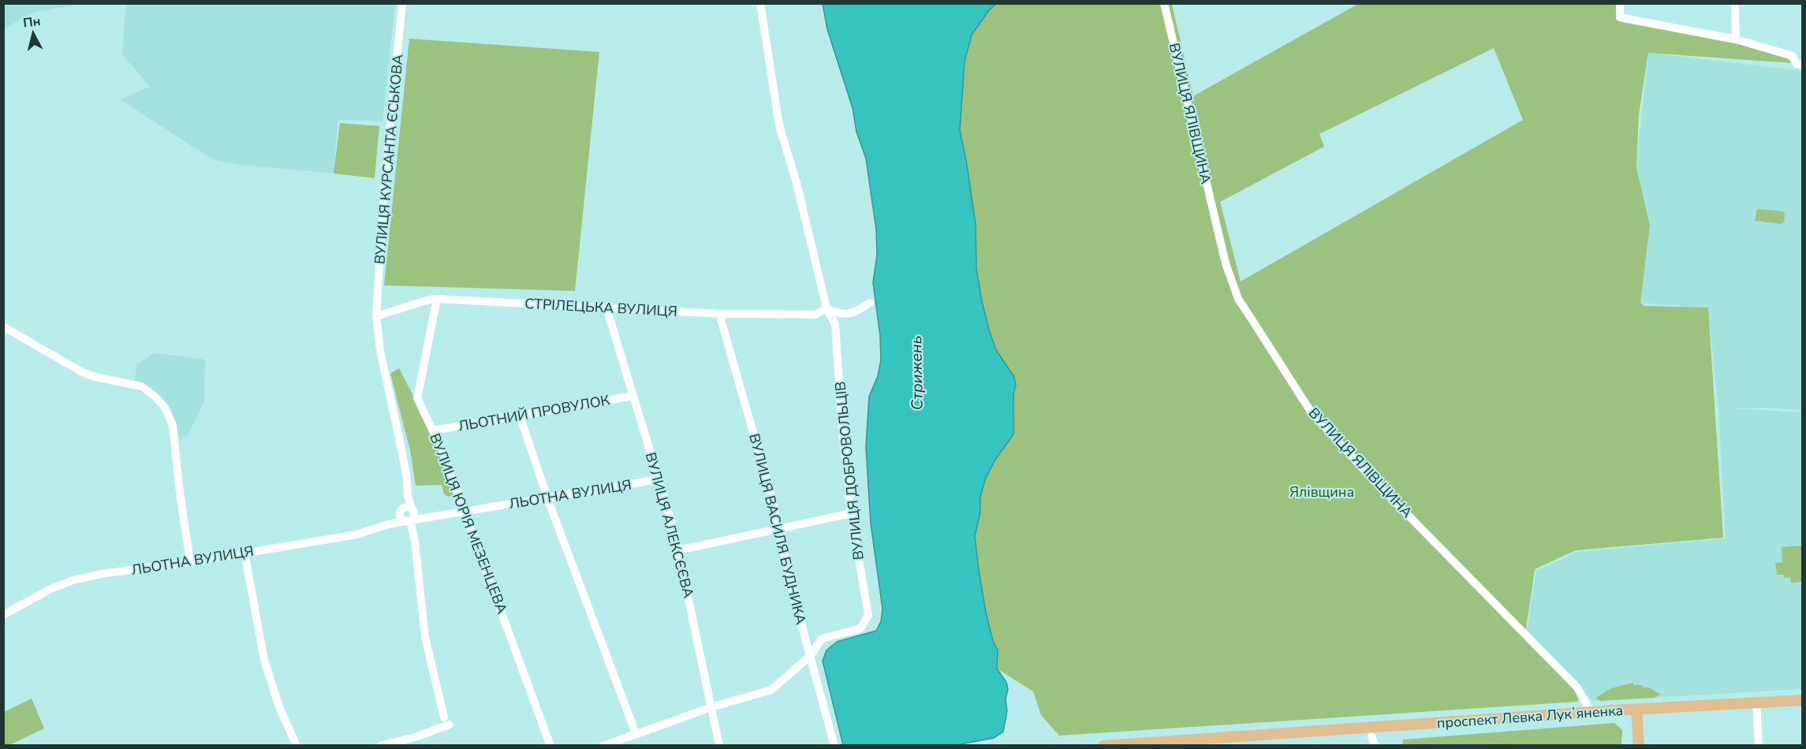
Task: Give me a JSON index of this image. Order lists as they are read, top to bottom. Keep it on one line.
{"streets":{"main road":["проспект Левка Лукʼяненка"],"street":["ВУЛИЦЯ ЯЛІВЩИНА","ВУЛИЦЯ КУРСАНТА ЄСЬКОВА","СТРІЛЕЦЬКА ВУЛИЦЯ","ЛЬОТНИЙ ПРОВУЛОК","ВУЛИЦЯ ДОБРОВОЛЬЦІВ","ЛЬОТНА ВУЛИЦЯ","ВУЛИЦЯ ЮРІЯ МЕЗЕНЦЕВА","ВУЛИЦЯ АЛЕКСЄЄВА","ВУЛИЦЯ ВАСИЛЯ БУДНИКА"]},"crossings":[["ВУЛИЦЯ ЯЛІВЩИНА","проспект Левка Лукʼяненка"],["ВУЛИЦЯ КУРСАНТА ЄСЬКОВА","СТРІЛЕЦЬКА ВУЛИЦЯ"],["СТРІЛЕЦЬКА ВУЛИЦЯ","ВУЛИЦЯ ДОБРОВОЛЬЦІВ"],["СТРІЛЕЦЬКА ВУЛИЦЯ","ВУЛИЦЯ ЮРІЯ МЕЗЕНЦЕВА"],["СТРІЛЕЦЬКА ВУЛИЦЯ","ВУЛИЦЯ АЛЕКСЄЄВА"],["СТРІЛЕЦЬКА ВУЛИЦЯ","ВУЛИЦЯ ВАСИЛЯ БУДНИКА"],["ЛЬОТНИЙ ПРОВУЛОК","ВУЛИЦЯ ЮРІЯ МЕЗЕНЦЕВА"],["ЛЬОТНИЙ ПРОВУЛОК","ВУЛИЦЯ АЛЕКСЄЄВА"],["ВУЛИЦЯ ДОБРОВОЛЬЦІВ","ВУЛИЦЯ АЛЕКСЄЄВА"],["ВУЛИЦЯ ДОБРОВОЛЬЦІВ","ВУЛИЦЯ ВАСИЛЯ БУДНИКА"],["ЛЬОТНА ВУЛИЦЯ","ВУЛИЦЯ ЮРІЯ МЕЗЕНЦЕВА"],["ЛЬОТНА ВУЛИЦЯ","ВУЛИЦЯ АЛЕКСЄЄВА"]],"water":["Стрижень"],"parks":["Ялівщина"],"north":"top"}
